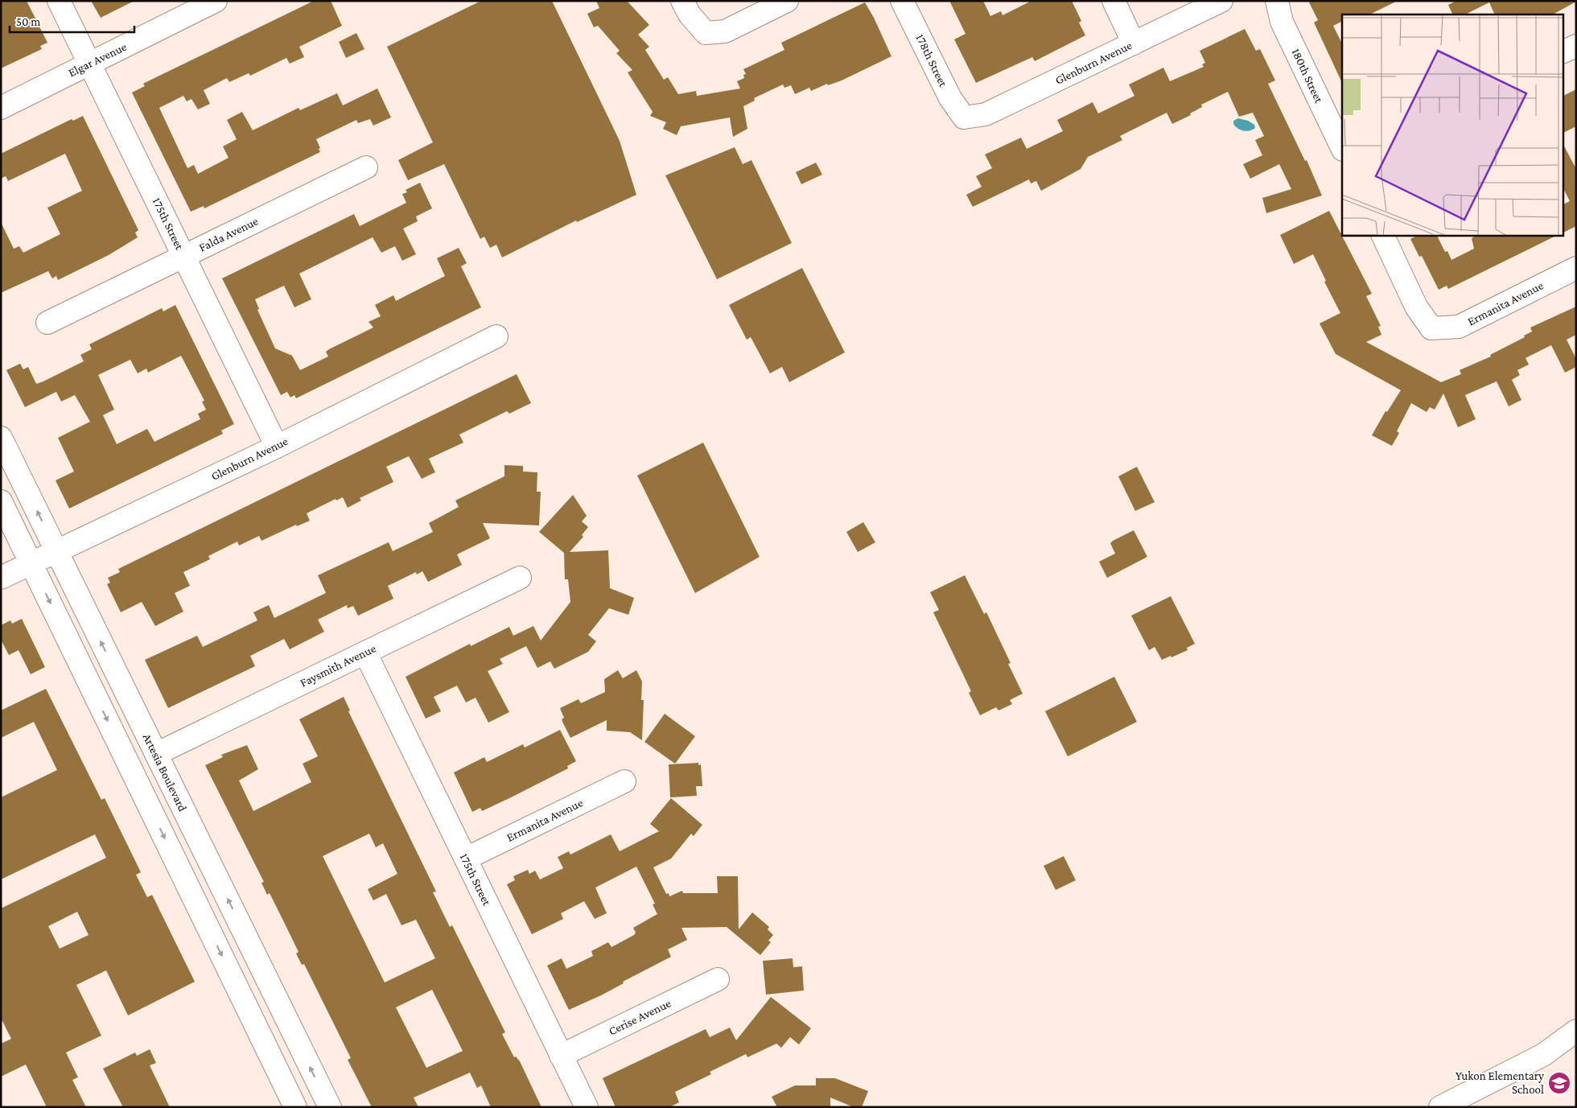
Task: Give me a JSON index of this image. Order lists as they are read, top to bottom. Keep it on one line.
{"streets":{"street":["Elgar Avenue","178th Street","Glenburn Avenue","180th Street","175th Street","Falda Avenue","Ermanita Avenue","Faysmith Avenue","Artesia Boulevard","Cerise Avenue"]},"crossings":[["Elgar Avenue","175th Street"],["178th Street","Glenburn Avenue"],["Glenburn Avenue","175th Street"],["Glenburn Avenue","Artesia Boulevard"],["175th Street","Falda Avenue"],["175th Street","Ermanita Avenue"],["175th Street","Faysmith Avenue"],["175th Street","Cerise Avenue"],["Faysmith Avenue","Artesia Boulevard"]],"places":{"school or university":["Yukon Elementary School"]},"scale_bar":"50 m"}
